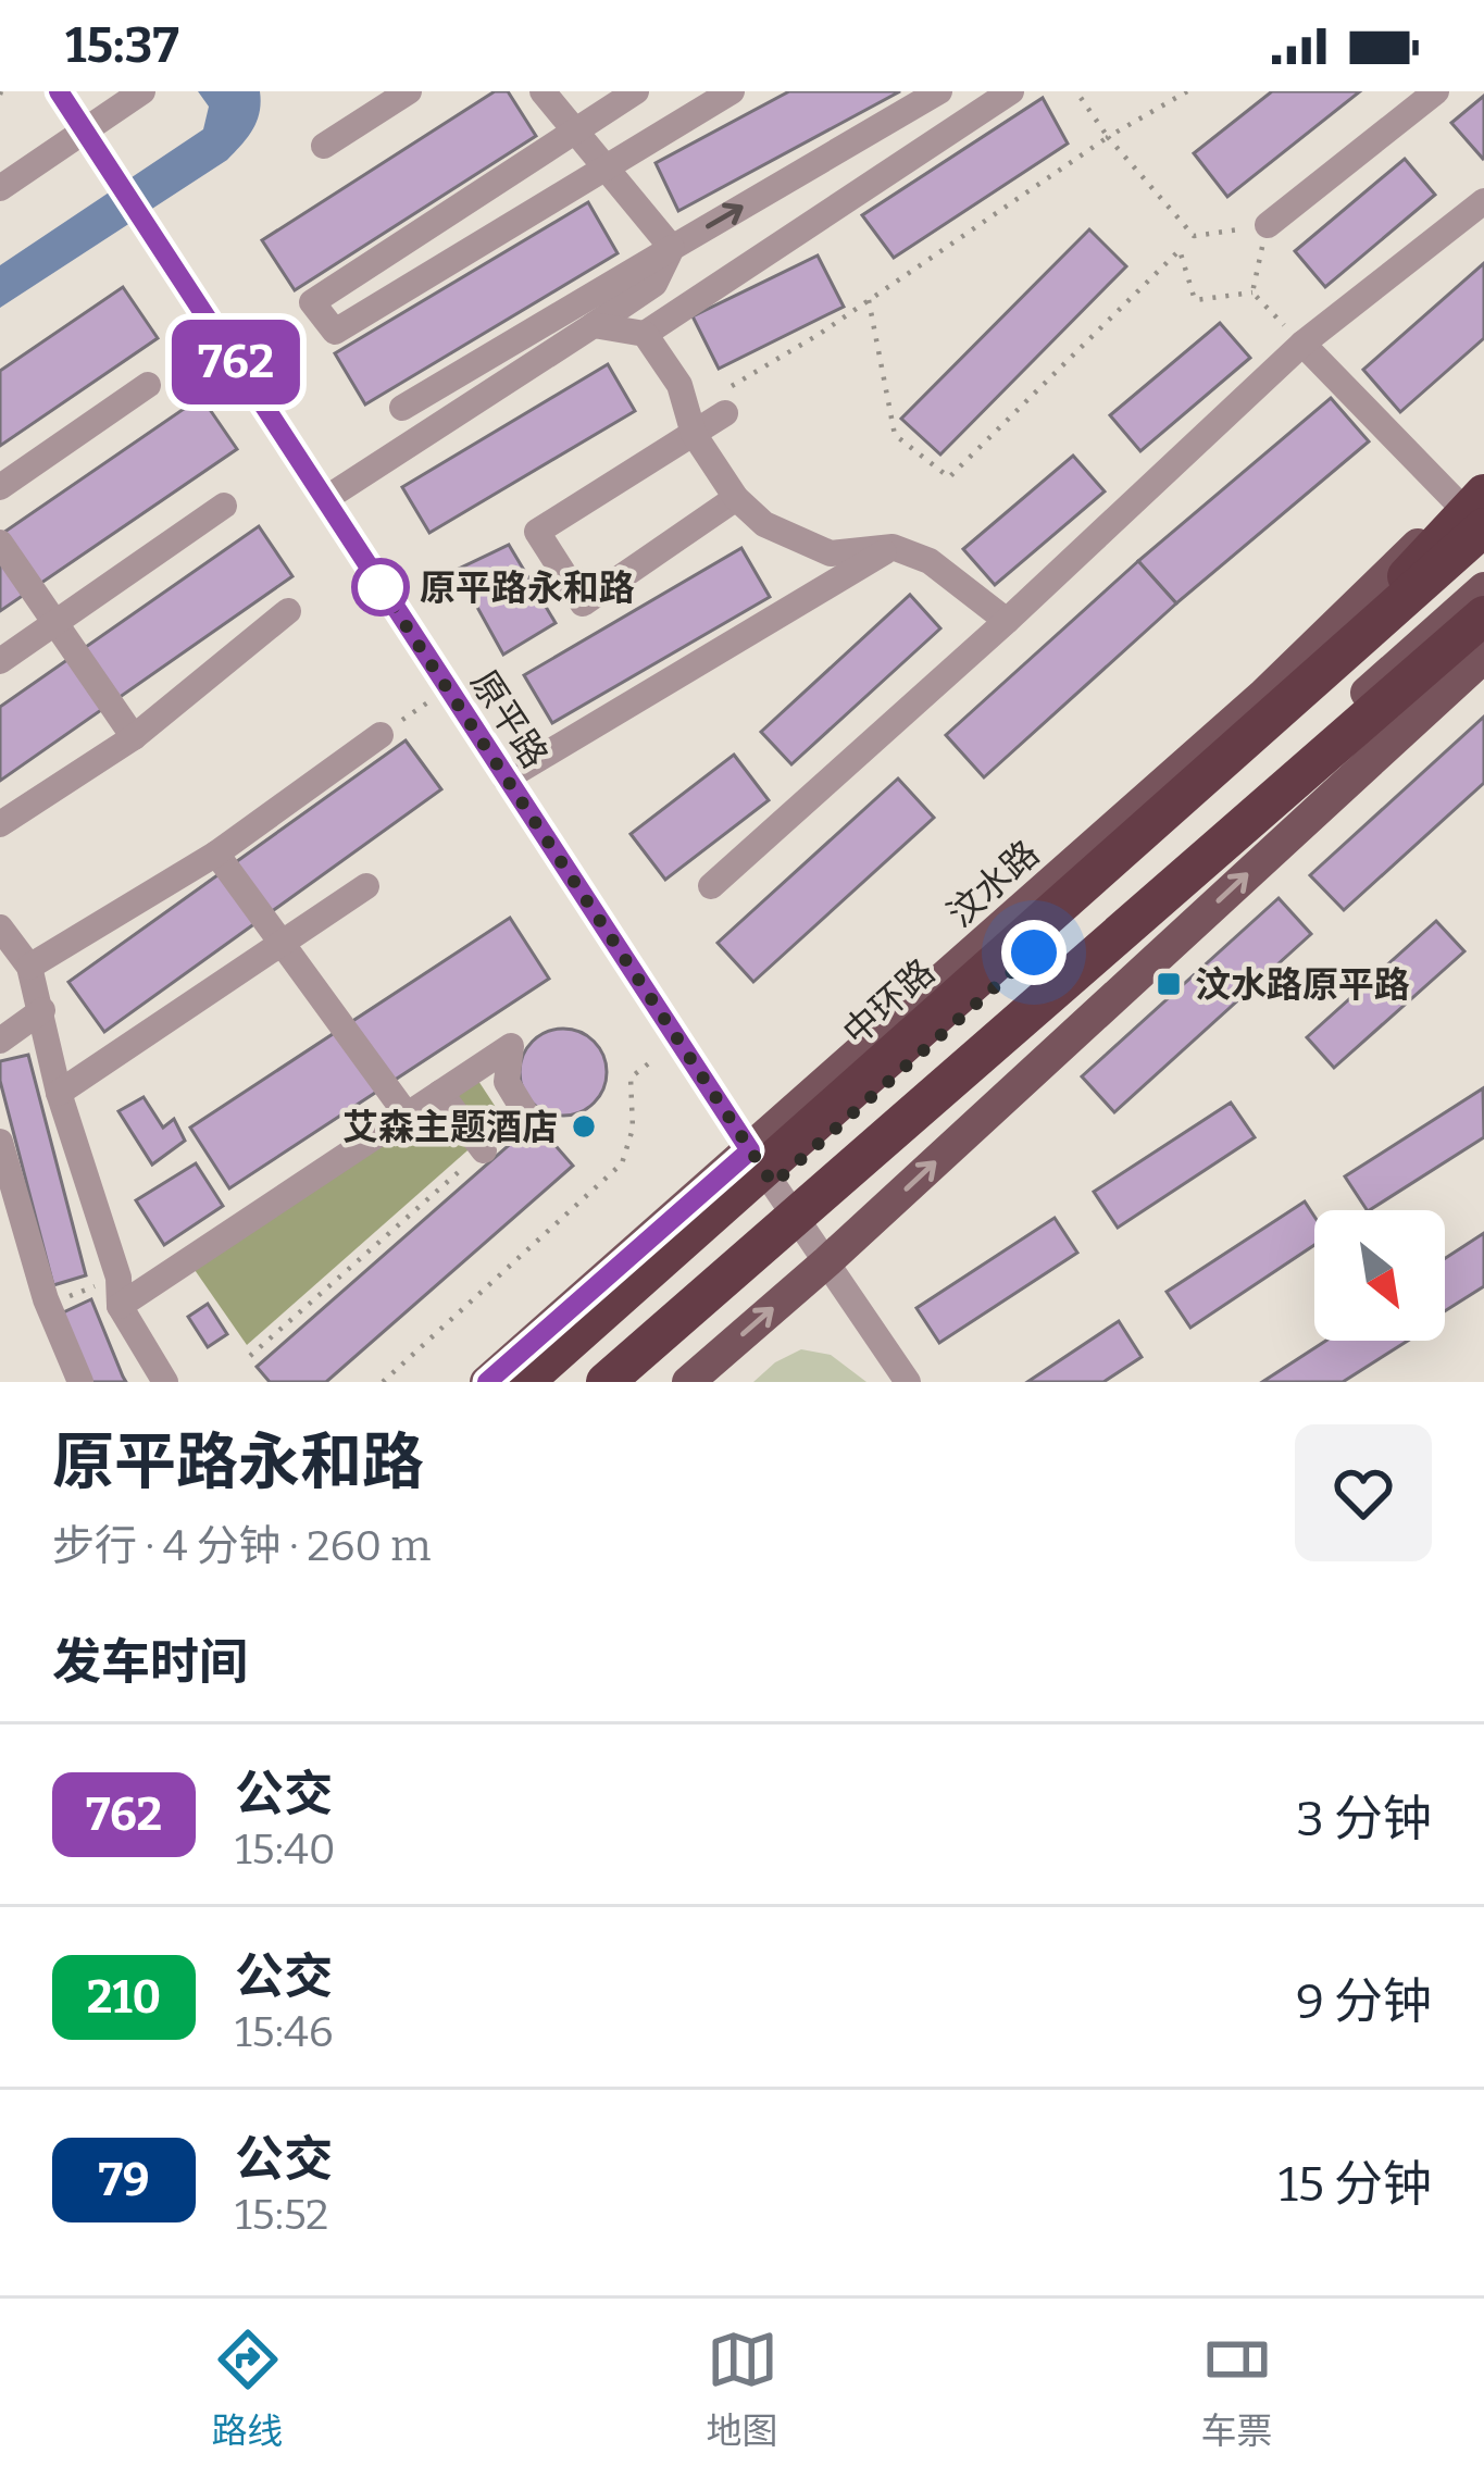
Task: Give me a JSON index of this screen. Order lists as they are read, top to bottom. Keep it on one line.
{"streets":{"highway":["中环路"],"main road":["汶水路"],"street":["原平路"]},"crossings":[["原平路","汶水路"],["汶水路","中环路"]],"places":{"other":["原平路永和路","艾森主题酒店"],"transit":["汶水路原平路"]},"lines":["bus line 762"],"north":"bottom right","page":{"status":"15:37","on_map":"762","heading":[["原平路永和路","步行 · 4 分钟 · 260 m"],"发车时间"],"list":[{"mark":"762","name":"公交","note":"15:40","value":"3 分钟"},{"mark":"210","name":"公交","note":"15:46","value":"9 分钟"},{"mark":"79","name":"公交","note":"15:52","value":"15 分钟"}],"tabs":["路线","地图","车票"]}}
